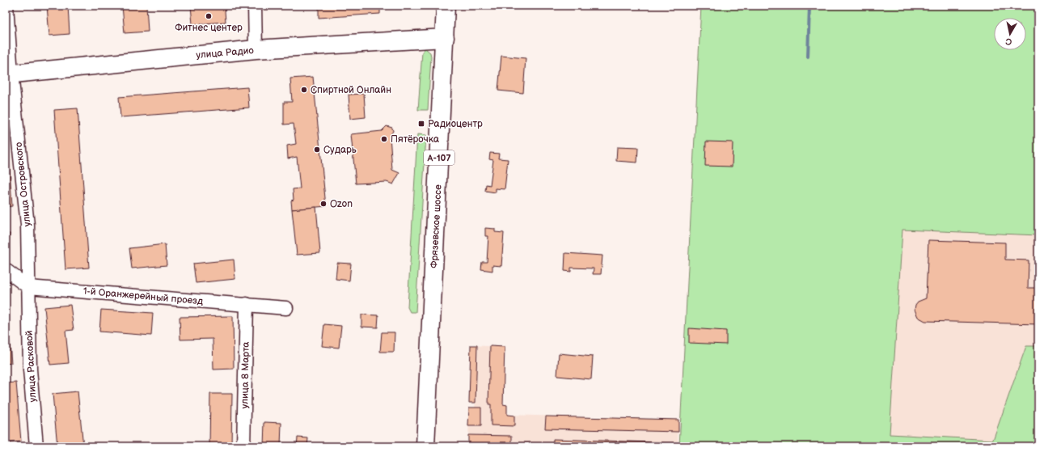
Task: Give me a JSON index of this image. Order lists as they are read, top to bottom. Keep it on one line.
{"streets":{"main road":["улица Радио","А-107","Фрязевское шоссе"],"street":["улица Островского","1-й Оранжерейный проезд","улица Расковой","улица 8 Марта"]},"crossings":[["улица Радио","улица Островского"],["улица Радио","Фрязевское шоссе"],["улица Островского","1-й Оранжерейный проезд"],["улица Островского","улица Расковой"],["1-й Оранжерейный проезд","улица Расковой"],["1-й Оранжерейный проезд","улица 8 Марта"]],"places":{"other":["Фитнес центер","Спиртной Онлайн","Пятёрочка","Сударь","Ozon"],"transit":["Радиоцентр"]},"north":"bottom"}
